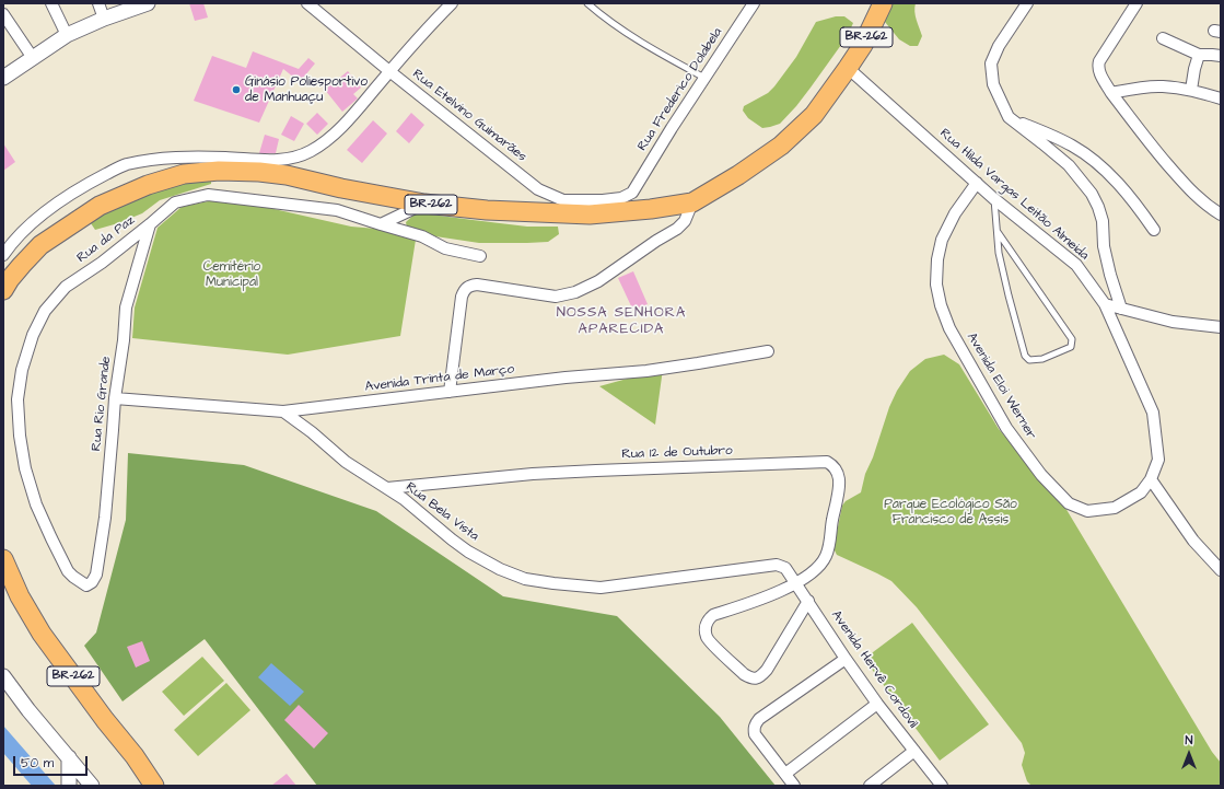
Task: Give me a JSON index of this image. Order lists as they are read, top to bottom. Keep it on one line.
{"streets":{"highway":["BR-262"],"street":["Rua Frederico Dolabela","Rua Etelvino Guimarães","Rua Hilda Vargas Leitão Almeida","Rua da Paz","Avenida Trinta de Março","Avenida Eloi Werner","Rua Rio Grande","Rua 12 de Outubro","Rua Bela Vista","Avenida Hervê Cordovil"]},"crossings":[["BR-262","Rua Hilda Vargas Leitão Almeida"],["BR-262","Rua da Paz"],["Rua Frederico Dolabela","Rua Etelvino Guimarães"],["Rua Hilda Vargas Leitão Almeida","Avenida Eloi Werner"],["Rua da Paz","Rua Rio Grande"],["Avenida Trinta de Março","Rua Rio Grande"],["Avenida Trinta de Março","Rua Bela Vista"],["Rua 12 de Outubro","Rua Bela Vista"],["Rua 12 de Outubro","Avenida Hervê Cordovil"],["Rua Bela Vista","Avenida Hervê Cordovil"]],"districts":["NOSSA SENHORA APARECIDA"],"parks":["Cemitério Municipal","Parque Ecológico São Francisco de Assis"],"places":["Ginásio Poliesportivo de Manhuaçu"],"scale_bar":"50 m","north":"top"}
